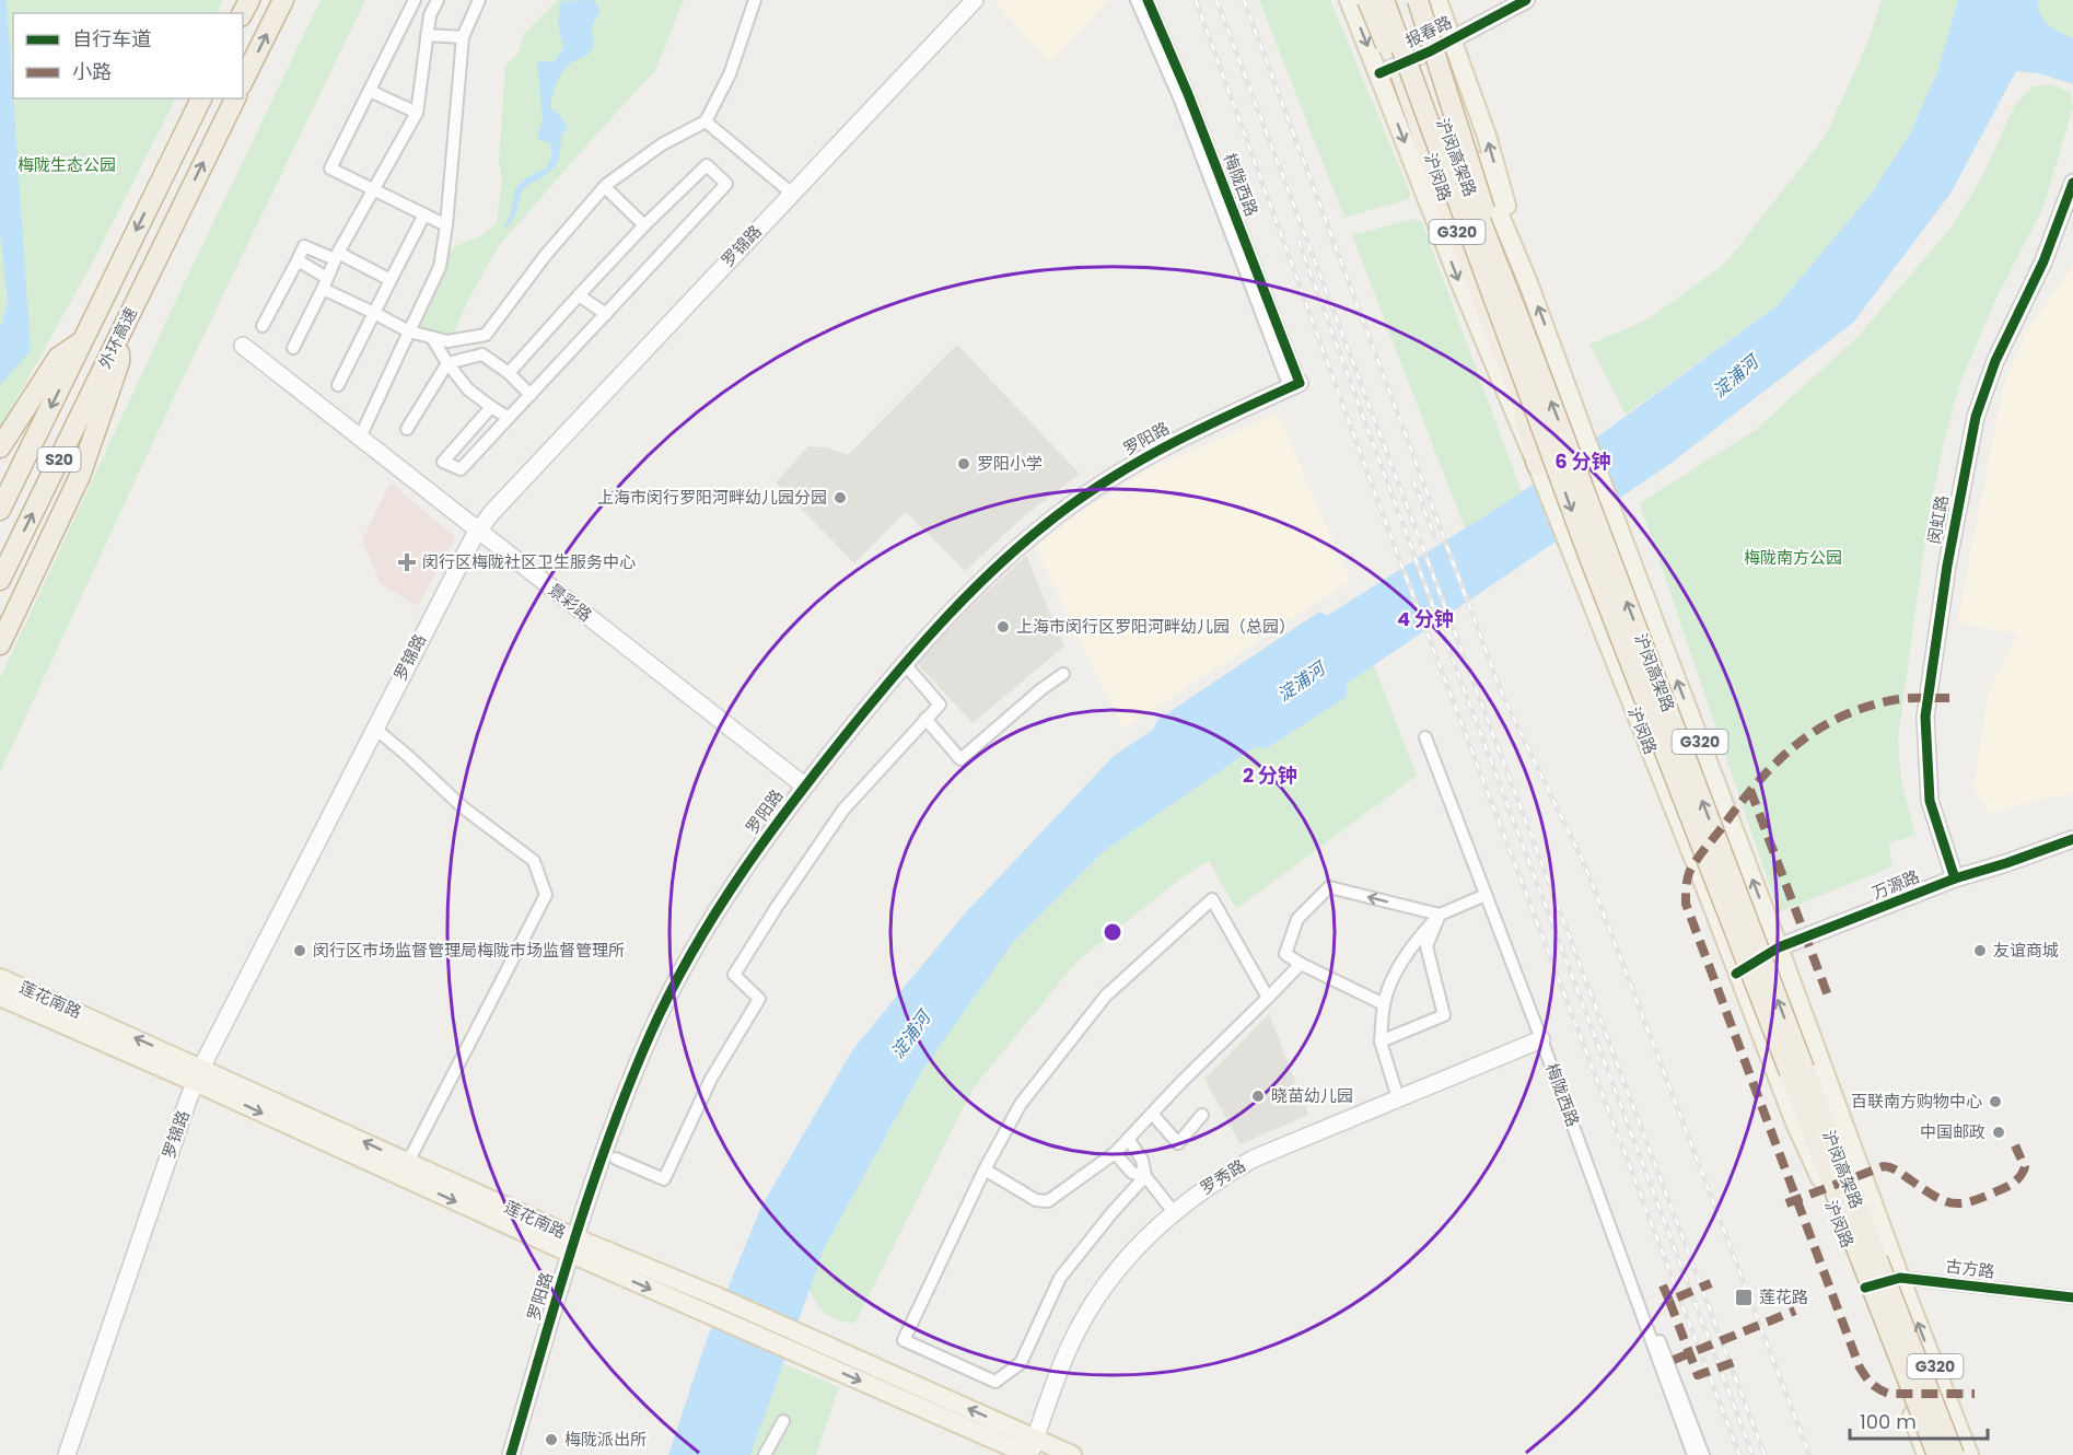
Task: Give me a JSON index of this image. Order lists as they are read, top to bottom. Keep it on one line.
{"streets":{"highway":["沪闵高架路","沪闵路","G320","外环高速","S20"],"main road":["莲花南路"],"street":["报春路","梅陇西路","罗锦路","罗阳路","闵虹路","景彩路","万源路","罗秀路","古方路"]},"crossings":[["报春路","沪闵路"],["报春路","G320"],["沪闵路","万源路"],["沪闵路","古方路"],["梅陇西路","罗阳路"],["梅陇西路","罗秀路"],["G320","万源路"],["G320","古方路"],["罗锦路","景彩路"],["罗锦路","莲花南路"],["罗阳路","景彩路"],["罗阳路","莲花南路"],["闵虹路","万源路"],["莲花南路","罗秀路"]],"water":["淀浦河"],"parks":["梅陇生态公园","梅陇南方公园"],"places":{"other":["罗阳小学","上海市闵行罗阳河畔幼儿园分园","上海市闵行区罗阳河畔幼儿园（总园）","闵行区市场监督管理局梅陇市场监督管理所","友谊商城","晓苗幼儿园","百联南方购物中心","中国邮政","梅陇派出所"],"health":["闵行区梅陇社区卫生服务中心"],"transit":["莲花路"]},"legend":["自行车道","小路"],"scale_bar":"100 m","rings":["6 分钟","4 分钟","2 分钟"]}
